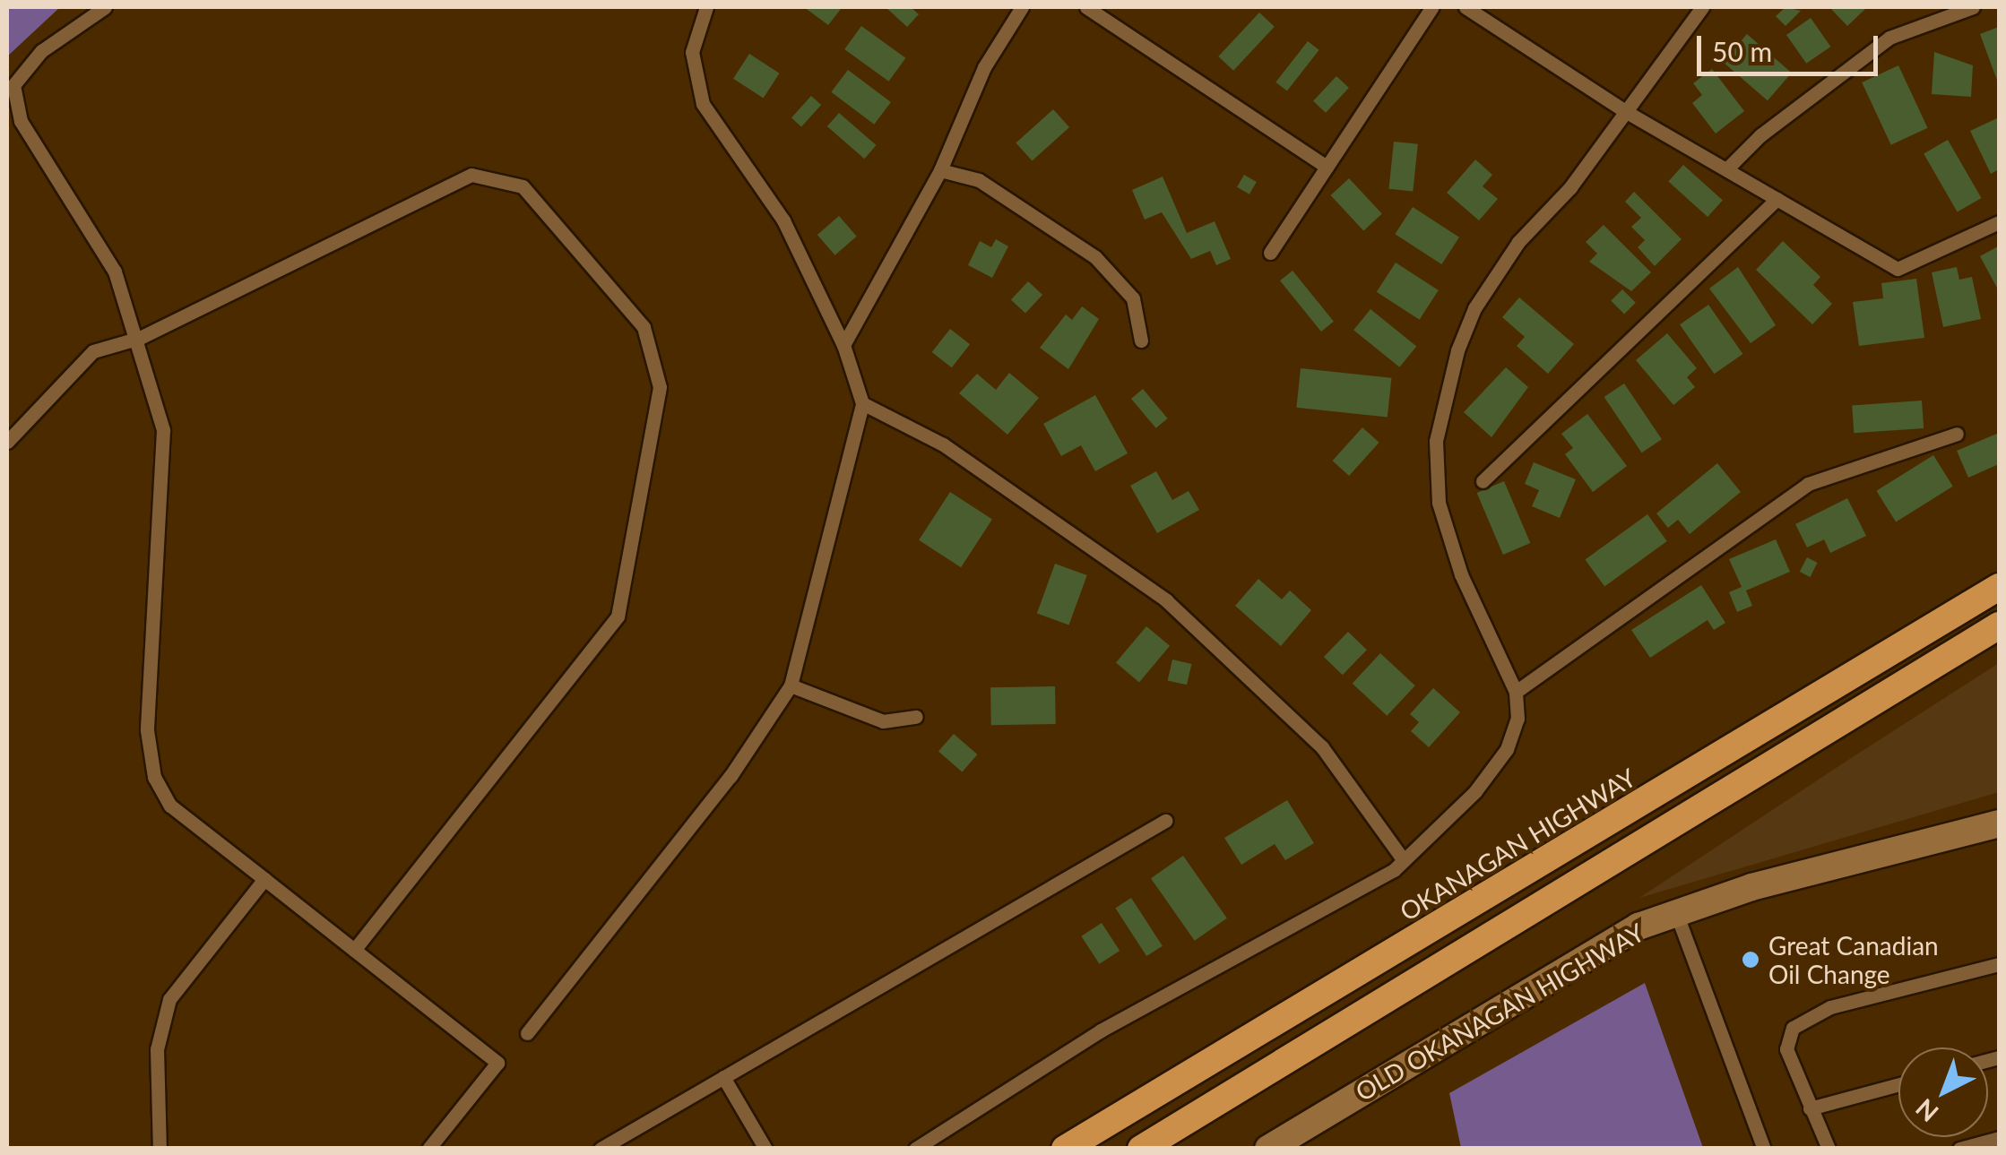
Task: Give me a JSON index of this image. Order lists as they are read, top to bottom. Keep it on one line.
{"streets":{"highway":["OKANAGAN HIGHWAY"],"street":["OLD OKANAGAN HIGHWAY"]},"places":["Great Canadian Oil Change"],"scale_bar":"50 m","north":"bottom left"}
